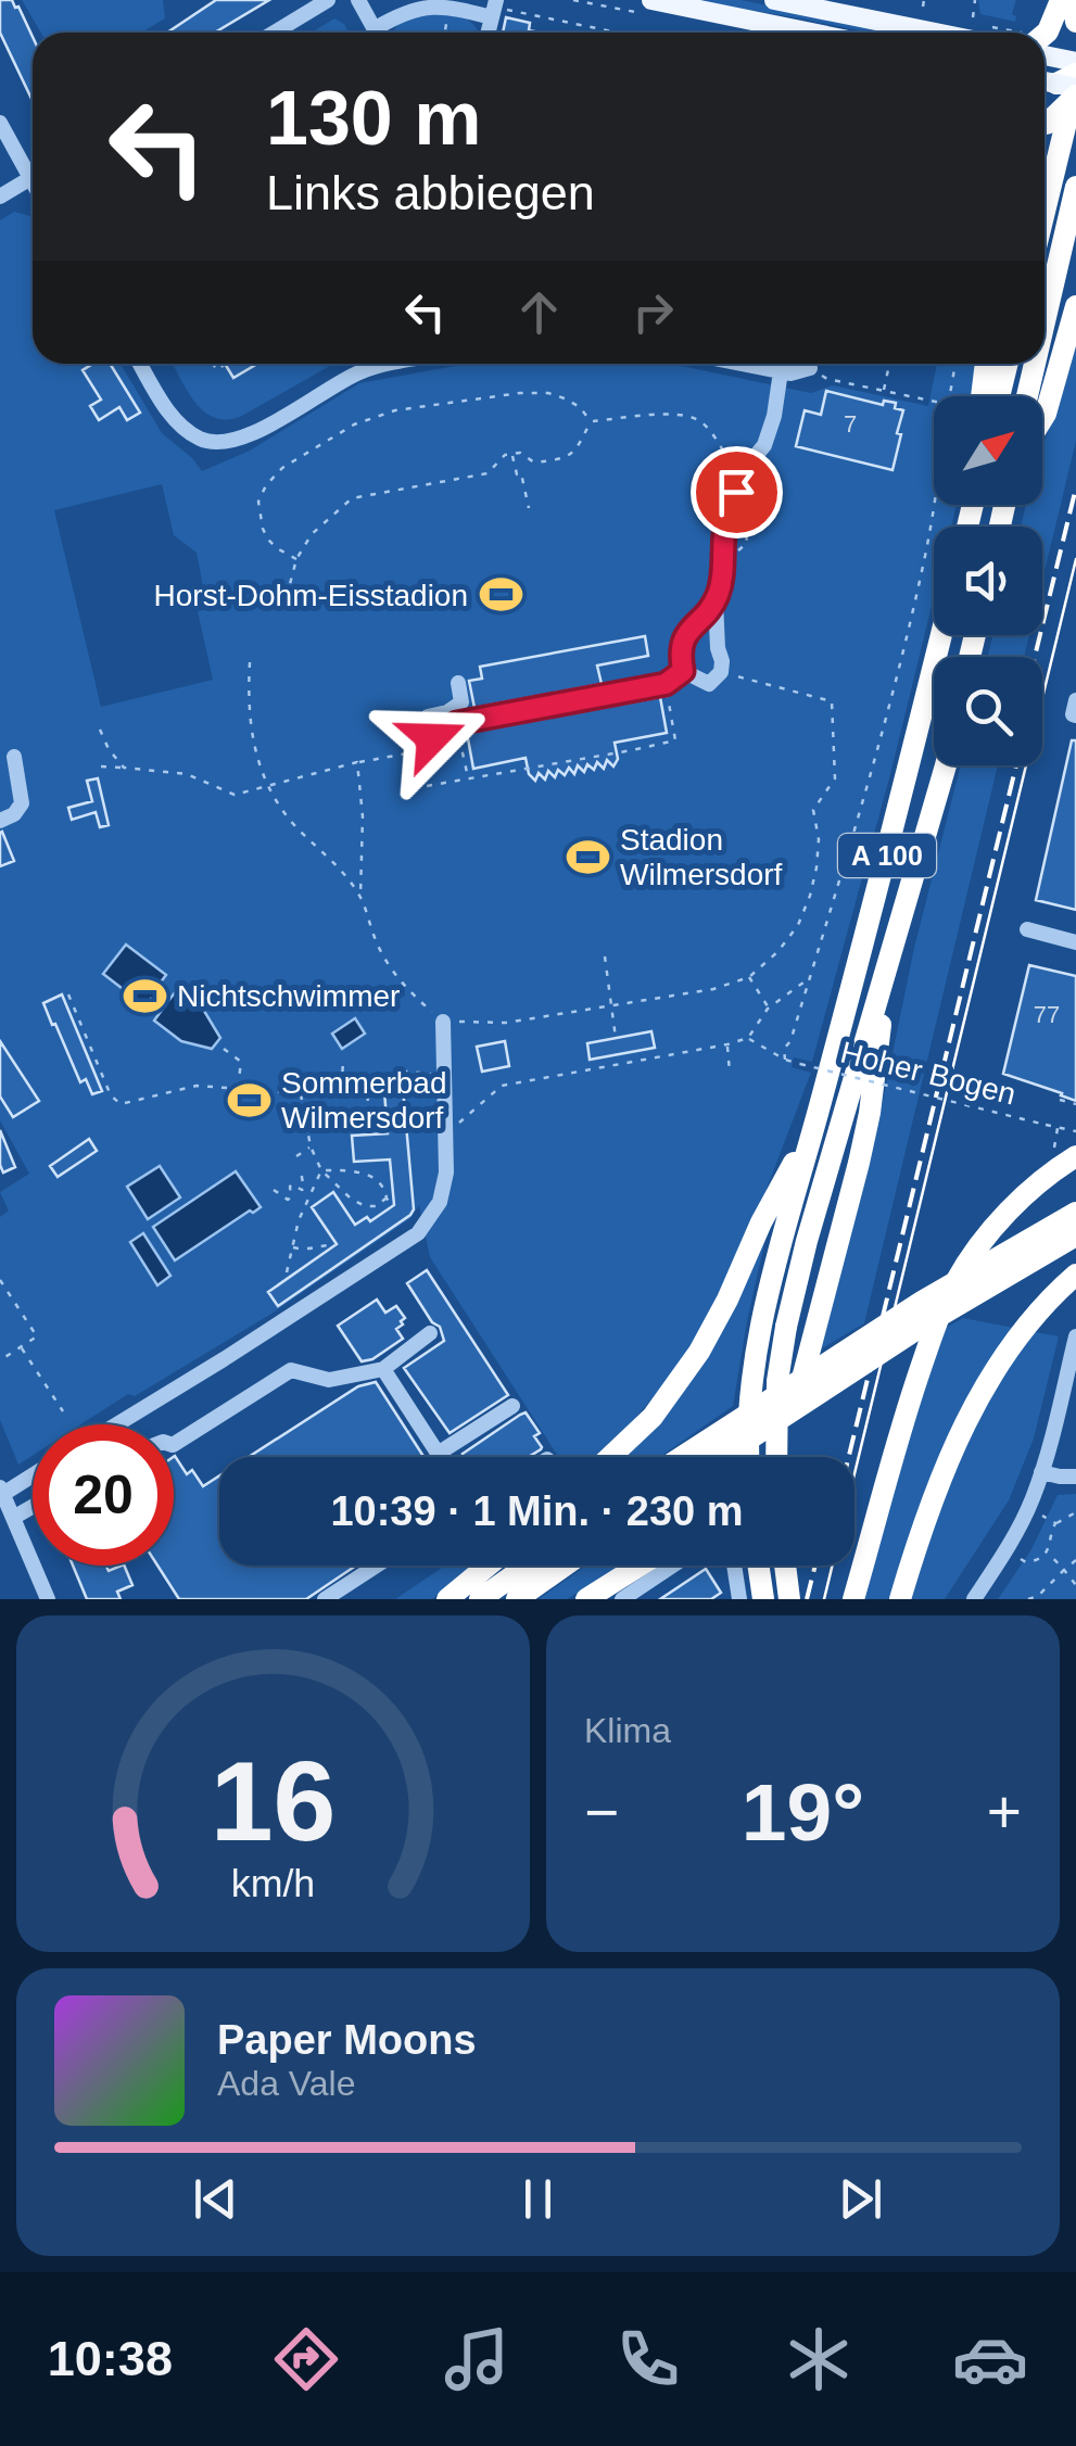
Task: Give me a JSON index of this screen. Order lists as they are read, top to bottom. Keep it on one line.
{"streets":{"highway":["A 100"],"path":["Hoher Bogen"]},"places":{"sports":["Horst-Dohm-Eisstadion","Stadion Wilmersdorf","Nichtschwimmer","Sommerbad Wilmersdorf"]},"house_numbers":["7","77"],"north":"top right","page":{"turn":["130 m","Links abbiegen"],"limit":"20","trip":"10:39 · 1 Min. · 230 m","tile":"Klima","heat":["−","19°","+"],"song":["Paper Moons","Ada Vale"],"tabs":"10:38","gauge":["16","km/h"]}}
